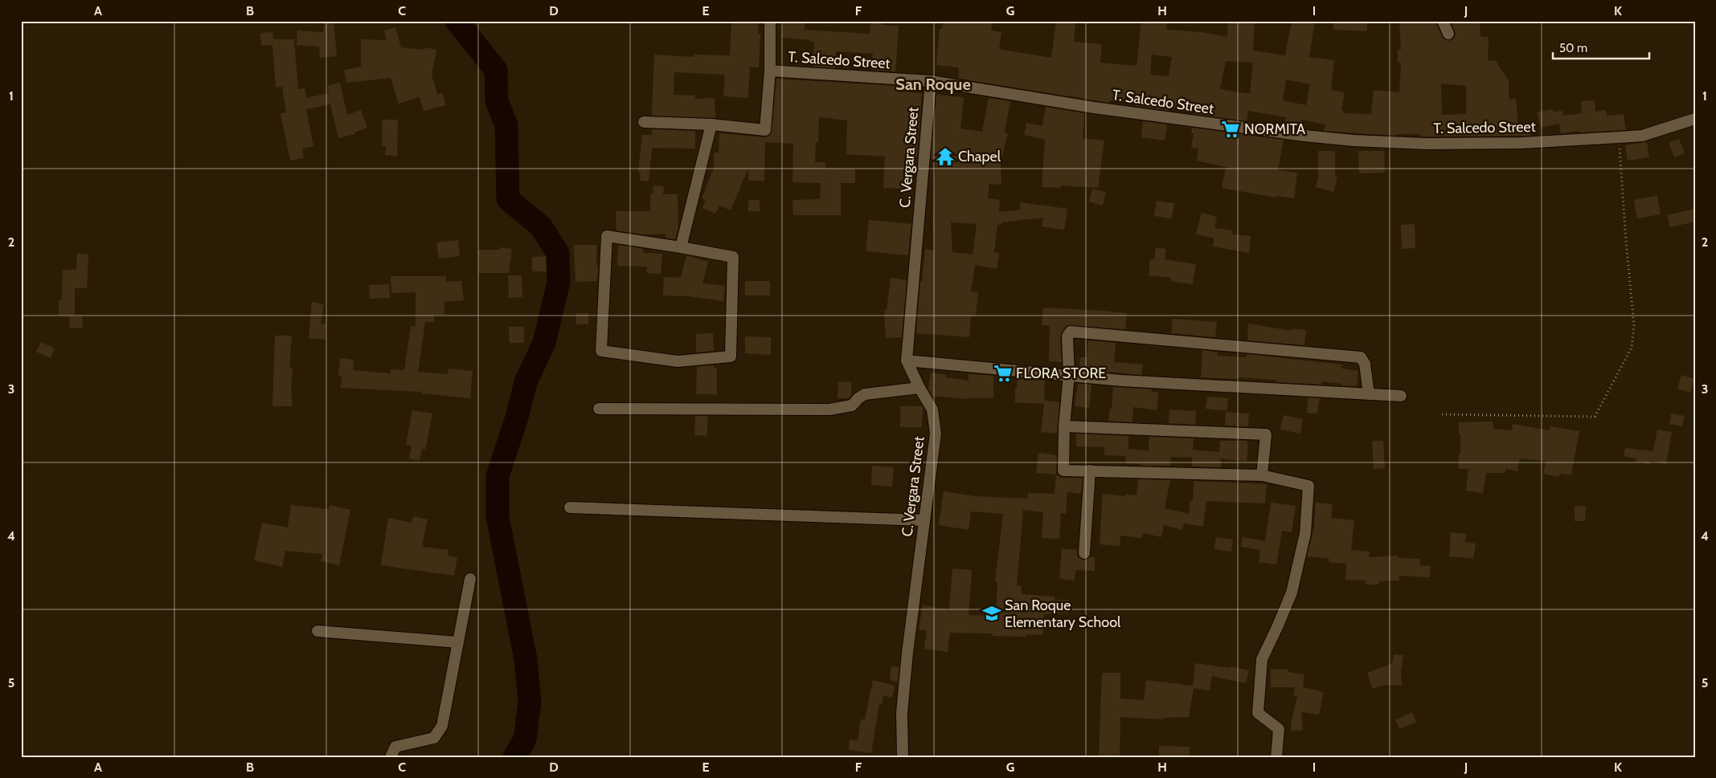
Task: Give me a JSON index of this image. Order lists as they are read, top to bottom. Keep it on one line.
{"streets":{"street":["T. Salcedo Street","C. Vergara Street"]},"crossings":[["T. Salcedo Street","C. Vergara Street"]],"districts":["San Roque"],"places":{"supermarket":["NORMITA","FLORA STORE"],"temple":["Chapel"],"school or university":["San Roque Elementary School"]},"scale_bar":"50 m","grid":{"columns":["A","B","C","D","E","F","G","H","I","J","K"],"rows":["1","2","3","4","5"]}}
